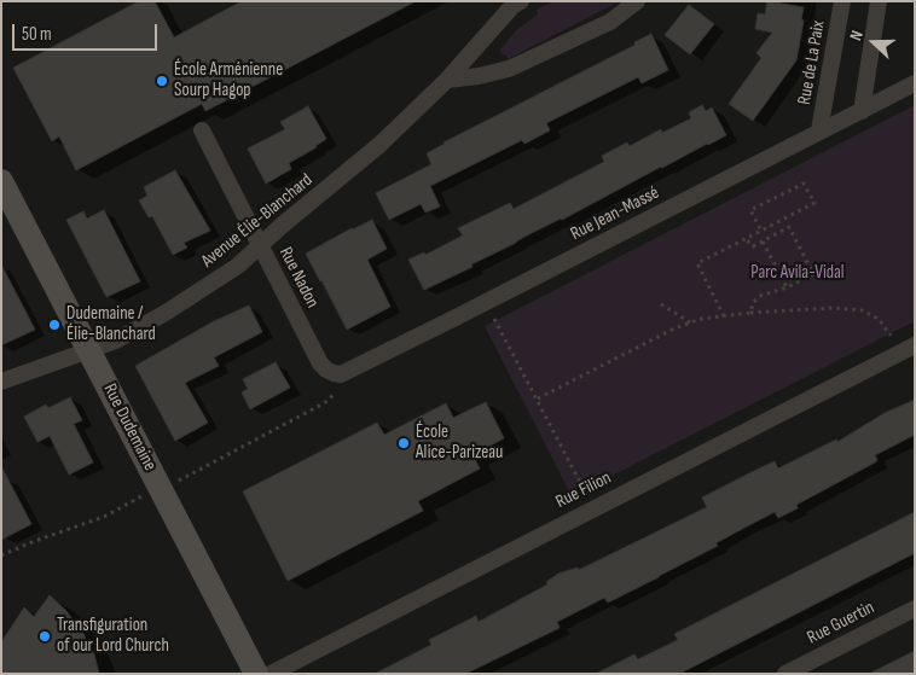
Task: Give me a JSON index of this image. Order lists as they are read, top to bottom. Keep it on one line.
{"streets":{"street":["Rue de La Paix","Rue Jean-Massé","Avenue Élie-Blanchard","Rue Nadon","Rue Dudemaine","Rue Filion","Rue Guertin"]},"crossings":[["Rue de La Paix","Rue Jean-Massé"],["Rue Jean-Massé","Rue Nadon"],["Avenue Élie-Blanchard","Rue Nadon"],["Avenue Élie-Blanchard","Rue Dudemaine"]],"parks":["Parc Avila-Vidal"],"places":["École Arménienne Sourp Hagop","Dudemaine / Élie-Blanchard","École Alice-Parizeau","Transfiguration of our Lord Church"],"scale_bar":"50 m","north":"left"}
